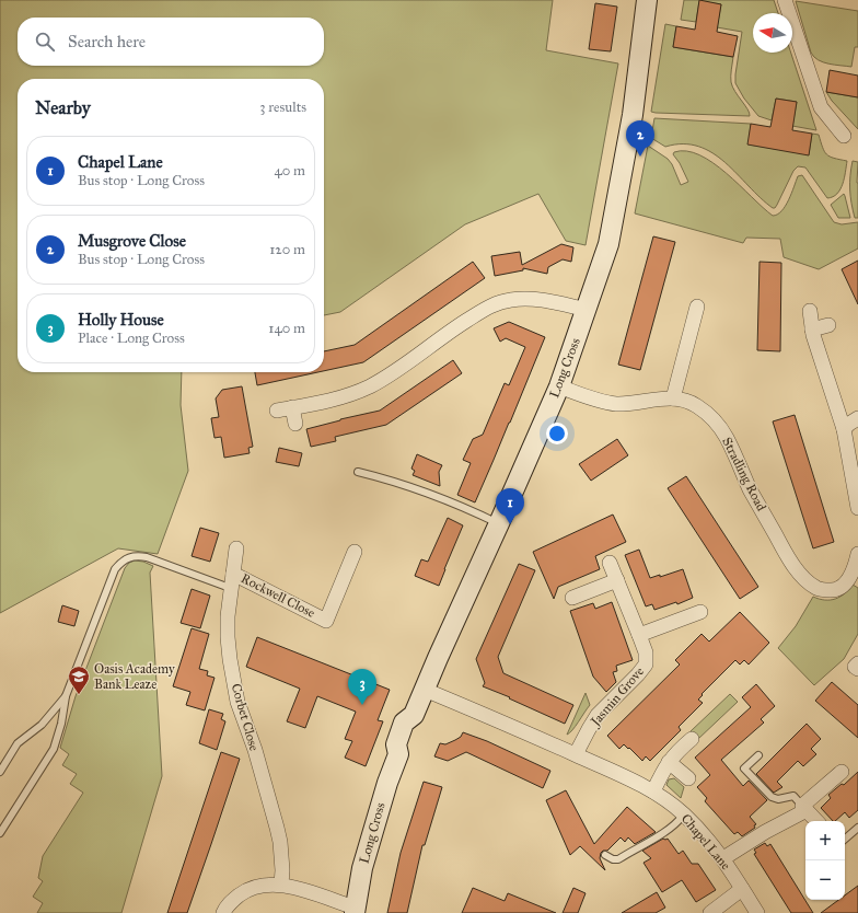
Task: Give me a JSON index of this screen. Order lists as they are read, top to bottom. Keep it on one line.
{"streets":{"street":["Long Cross","Stradling Road","Rockwell Close","Jasmin Grove","Corbet Close","Chapel Lane"]},"crossings":[["Long Cross","Stradling Road"],["Long Cross","Chapel Lane"],["Rockwell Close","Corbet Close"],["Jasmin Grove","Chapel Lane"]],"places":{"school or university":["Oasis Academy Bank Leaze"]},"north":"left","page":{"search":"Search here","heading":["Nearby","3 results"],"pins":["2","1","3"],"list":[{"mark":"1","name":"Chapel Lane","note":"Bus stop · Long Cross","value":"40 m"},{"mark":"2","name":"Musgrove Close","note":"Bus stop · Long Cross","value":"120 m"},{"mark":"3","name":"Holly House","note":"Place · Long Cross","value":"140 m"}],"map_buttons":["+","−"]}}
